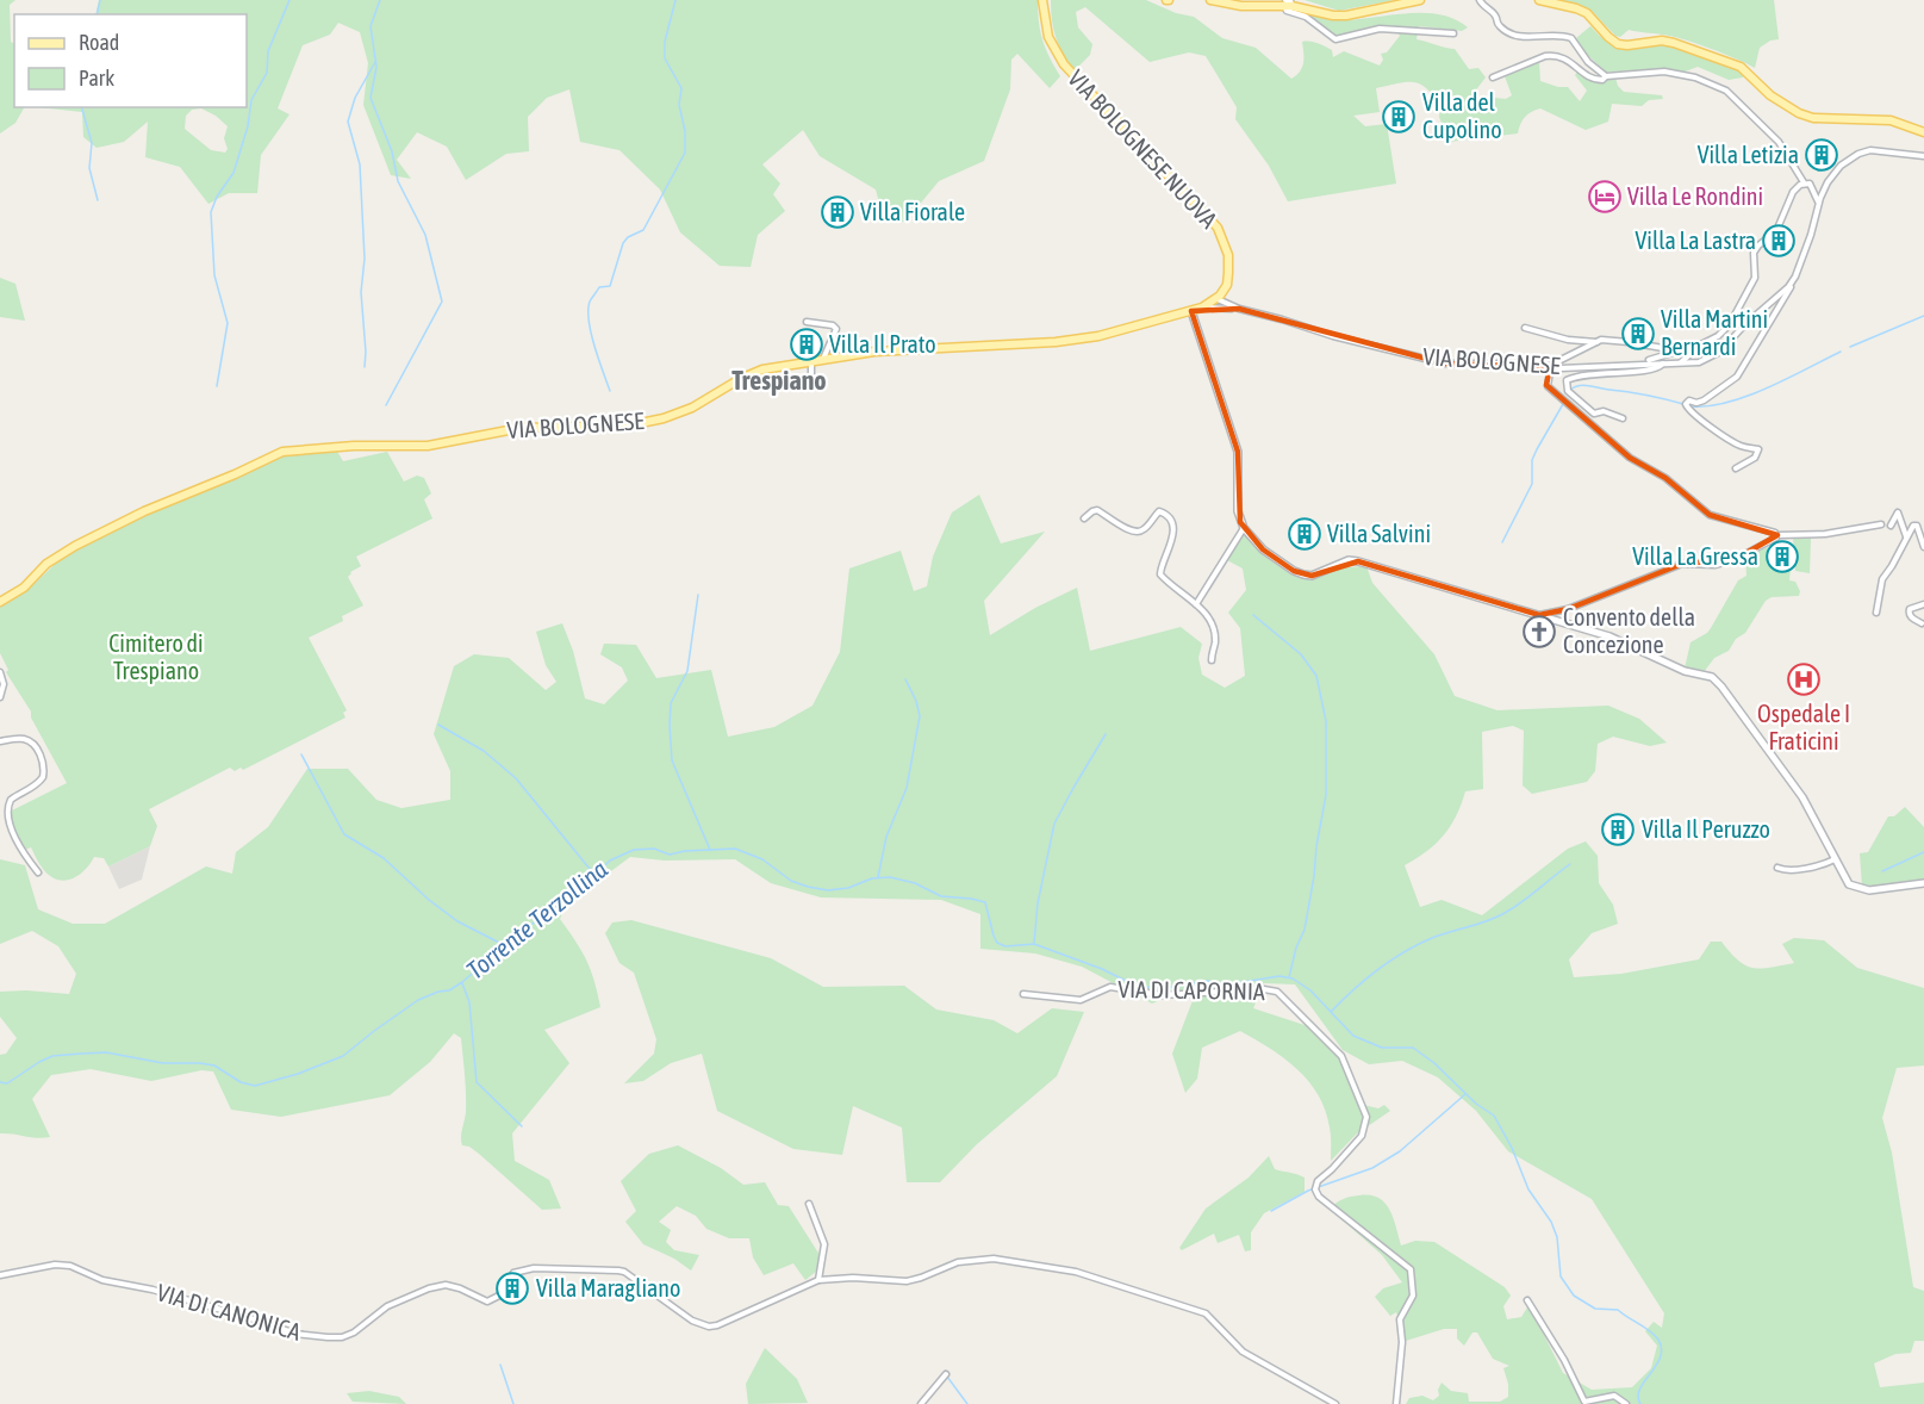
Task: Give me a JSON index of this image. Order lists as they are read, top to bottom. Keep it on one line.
{"streets":{"main road":["VIA BOLOGNESE NUOVA","VIA BOLOGNESE"],"street":["VIA DI CAPORNIA","VIA DI CANONICA"]},"crossings":[["VIA BOLOGNESE NUOVA","VIA BOLOGNESE"]],"districts":["Trespiano"],"water":["Torrente Terzollina"],"parks":["Cimitero di Trespiano"],"places":{"building":["Villa del Cupolino","Villa Letizia","Villa Fiorale","Villa La Lastra","Villa Martini Bernardi","Villa Il Prato","Villa Salvini","Villa La Gressa","Villa Il Peruzzo","Villa Maragliano"],"hotel":["Villa Le Rondini"],"church":["Convento della Concezione"],"hospital":["Ospedale I Fraticini"]},"legend":["Road","Park"]}
